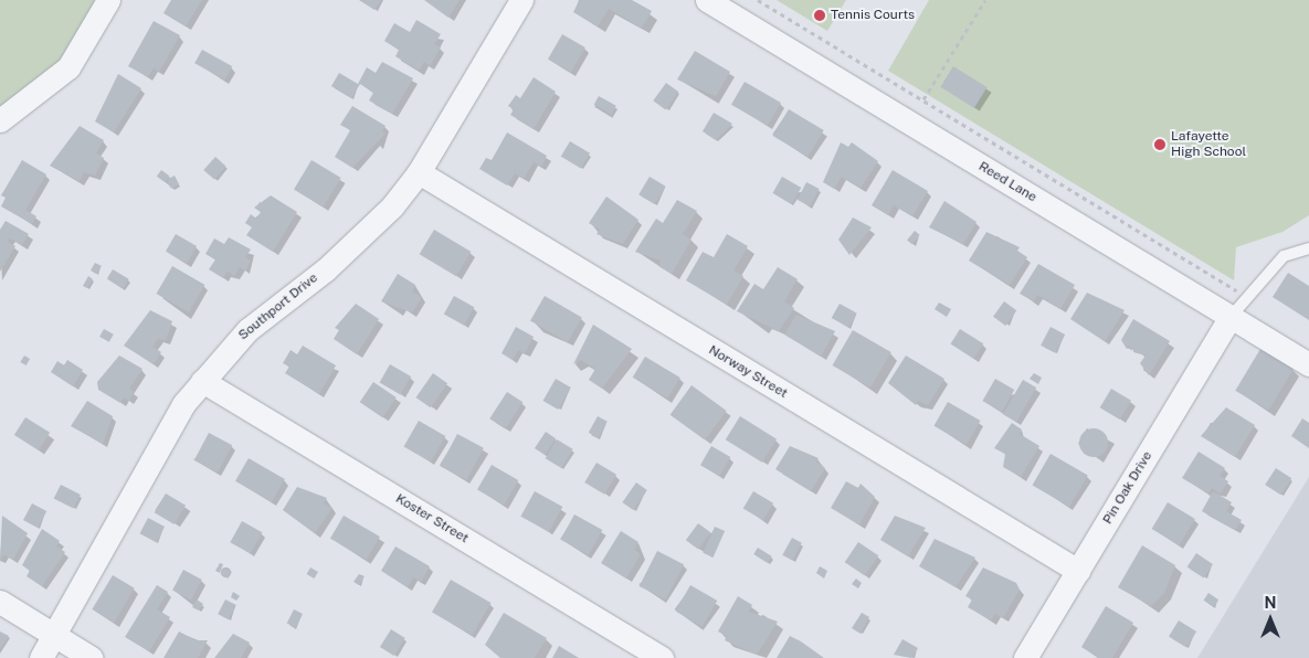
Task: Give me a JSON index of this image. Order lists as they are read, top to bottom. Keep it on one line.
{"streets":{"street":["Reed Lane","Southport Drive","Norway Street","Pin Oak Drive","Koster Street"]},"crossings":[["Reed Lane","Pin Oak Drive"],["Southport Drive","Norway Street"],["Southport Drive","Koster Street"],["Norway Street","Pin Oak Drive"]],"places":["Tennis Courts","Lafayette High School"],"north":"top"}
